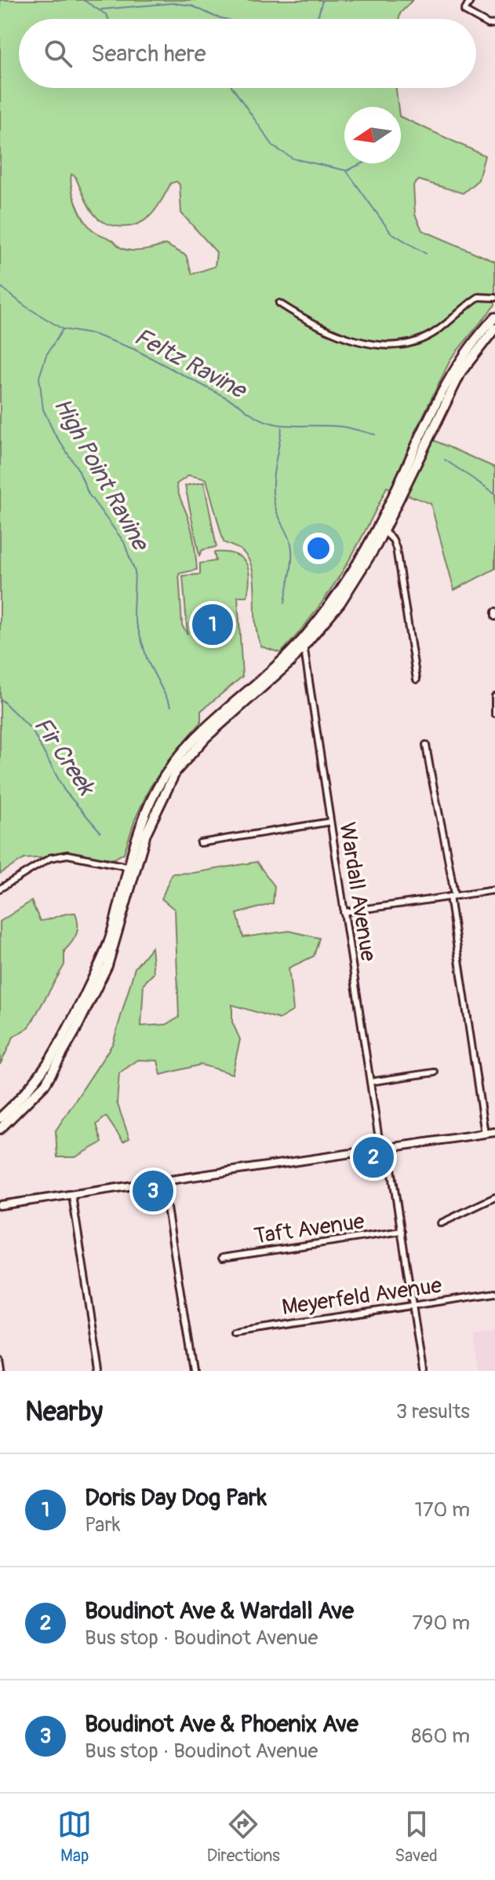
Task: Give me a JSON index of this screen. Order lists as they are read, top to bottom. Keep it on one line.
{"streets":{"street":["Wardall Avenue","Taft Avenue","Meyerfeld Avenue"]},"water":["Feltz Ravine","High Point Ravine","Fir Creek"],"north":"left","page":{"search":"Search here","pins":["1","2","3"],"heading":["Nearby","3 results"],"list":[{"mark":"1","name":"Doris Day Dog Park","note":"Park","value":"170 m"},{"mark":"2","name":"Boudinot Ave & Wardall Ave","note":"Bus stop · Boudinot Avenue","value":"790 m"},{"mark":"3","name":"Boudinot Ave & Phoenix Ave","note":"Bus stop · Boudinot Avenue","value":"860 m"}],"nav":["Map","Directions","Saved"]}}
